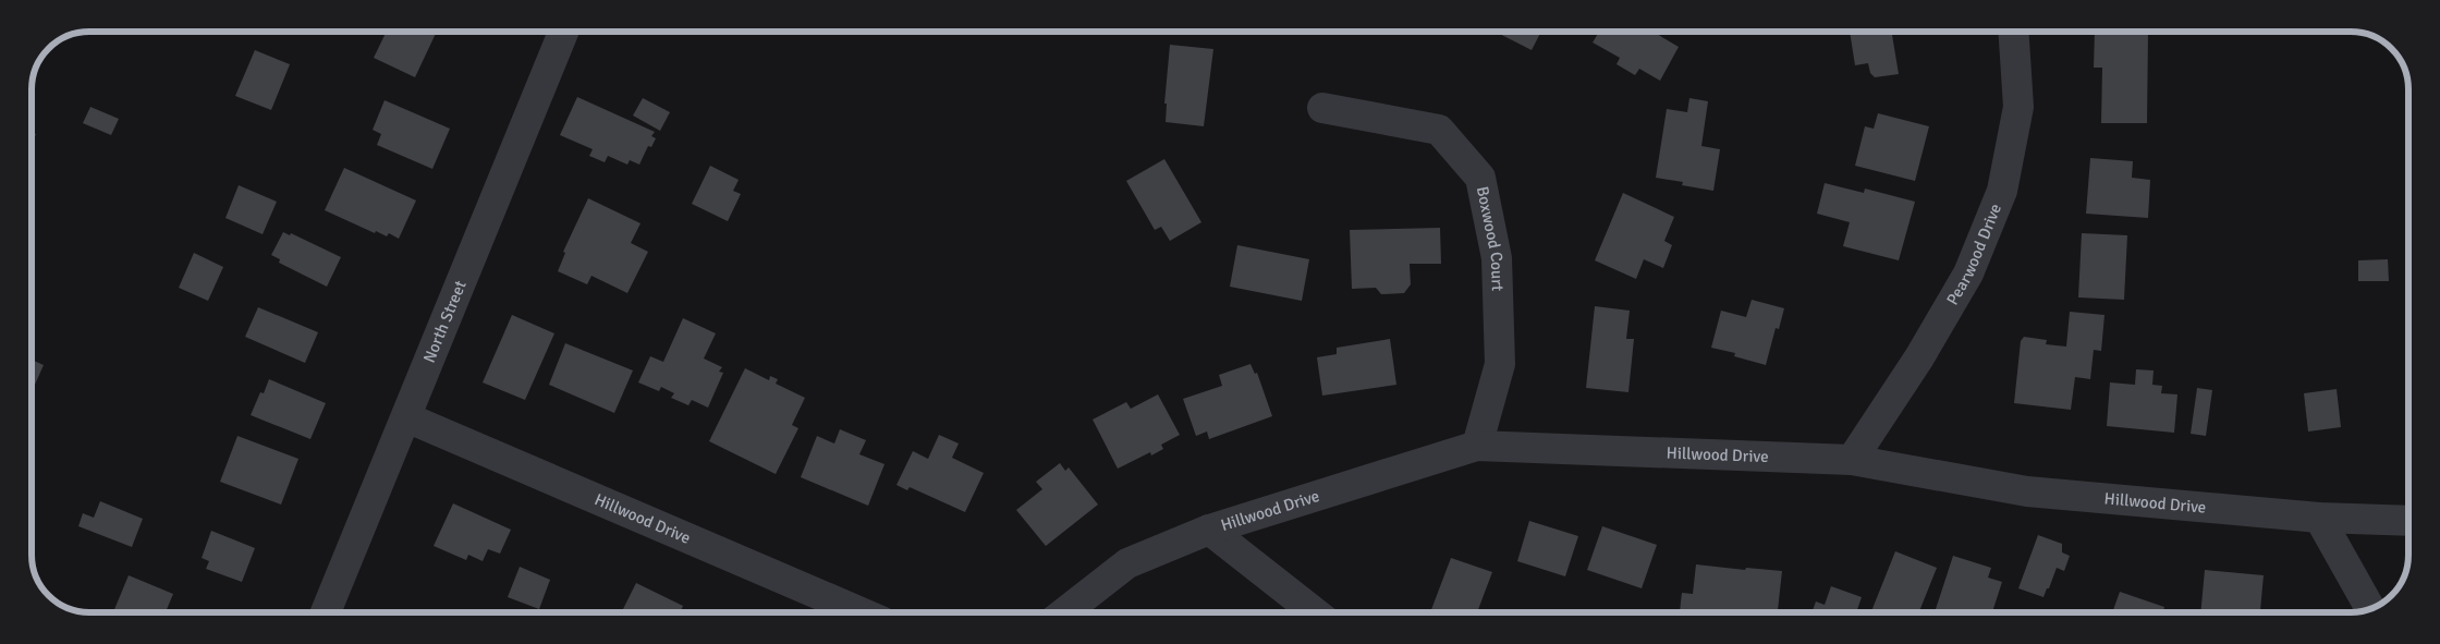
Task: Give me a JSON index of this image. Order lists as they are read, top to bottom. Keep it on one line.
{"streets":{"street":["Boxwood Court","Pearwood Drive","North Street","Hillwood Drive"]},"crossings":[["Boxwood Court","Hillwood Drive"],["Pearwood Drive","Hillwood Drive"],["North Street","Hillwood Drive"]]}
